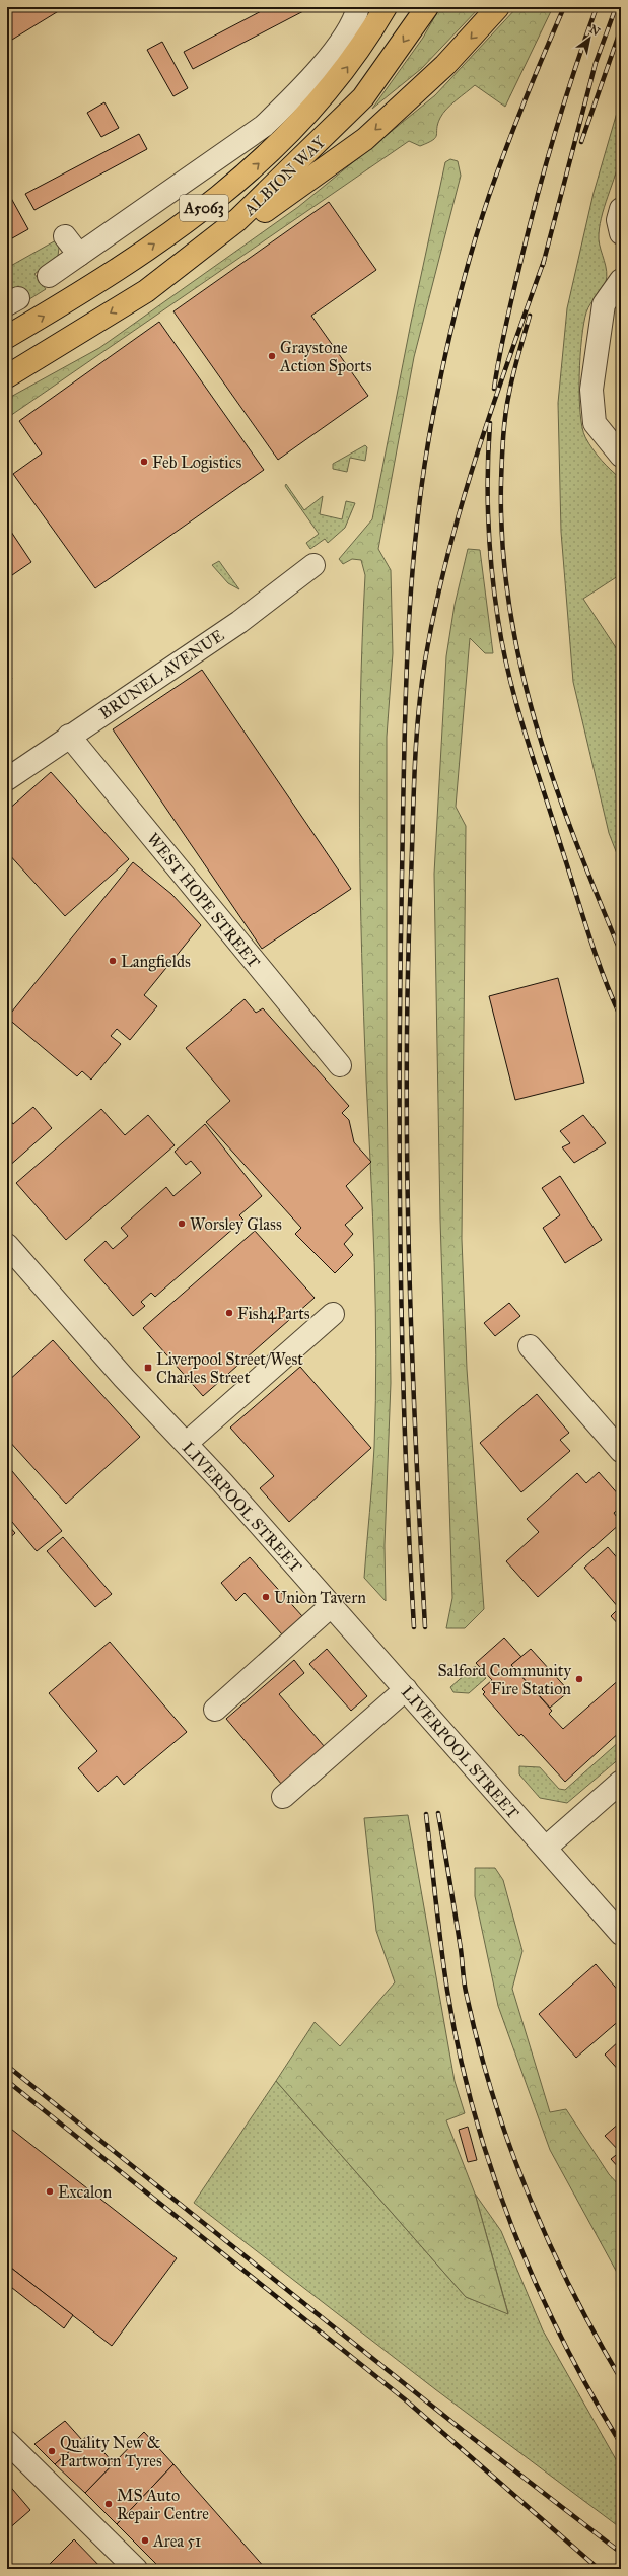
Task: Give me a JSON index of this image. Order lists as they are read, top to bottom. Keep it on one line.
{"streets":{"highway":["ALBION WAY","A5063"],"street":["BRUNEL AVENUE","WEST HOPE STREET","LIVERPOOL STREET"]},"crossings":[["ALBION WAY","A5063"],["BRUNEL AVENUE","WEST HOPE STREET"]],"places":{"other":["Graystone Action Sports","Feb Logistics","Langfields","Worsley Glass","Fish4Parts","Union Tavern","Salford Community Fire Station","Excalon","Quality New & Partworn Tyres","MS Auto Repair Centre","Area 51"],"transit":["Liverpool Street/West Charles Street"]},"north":"top right"}
